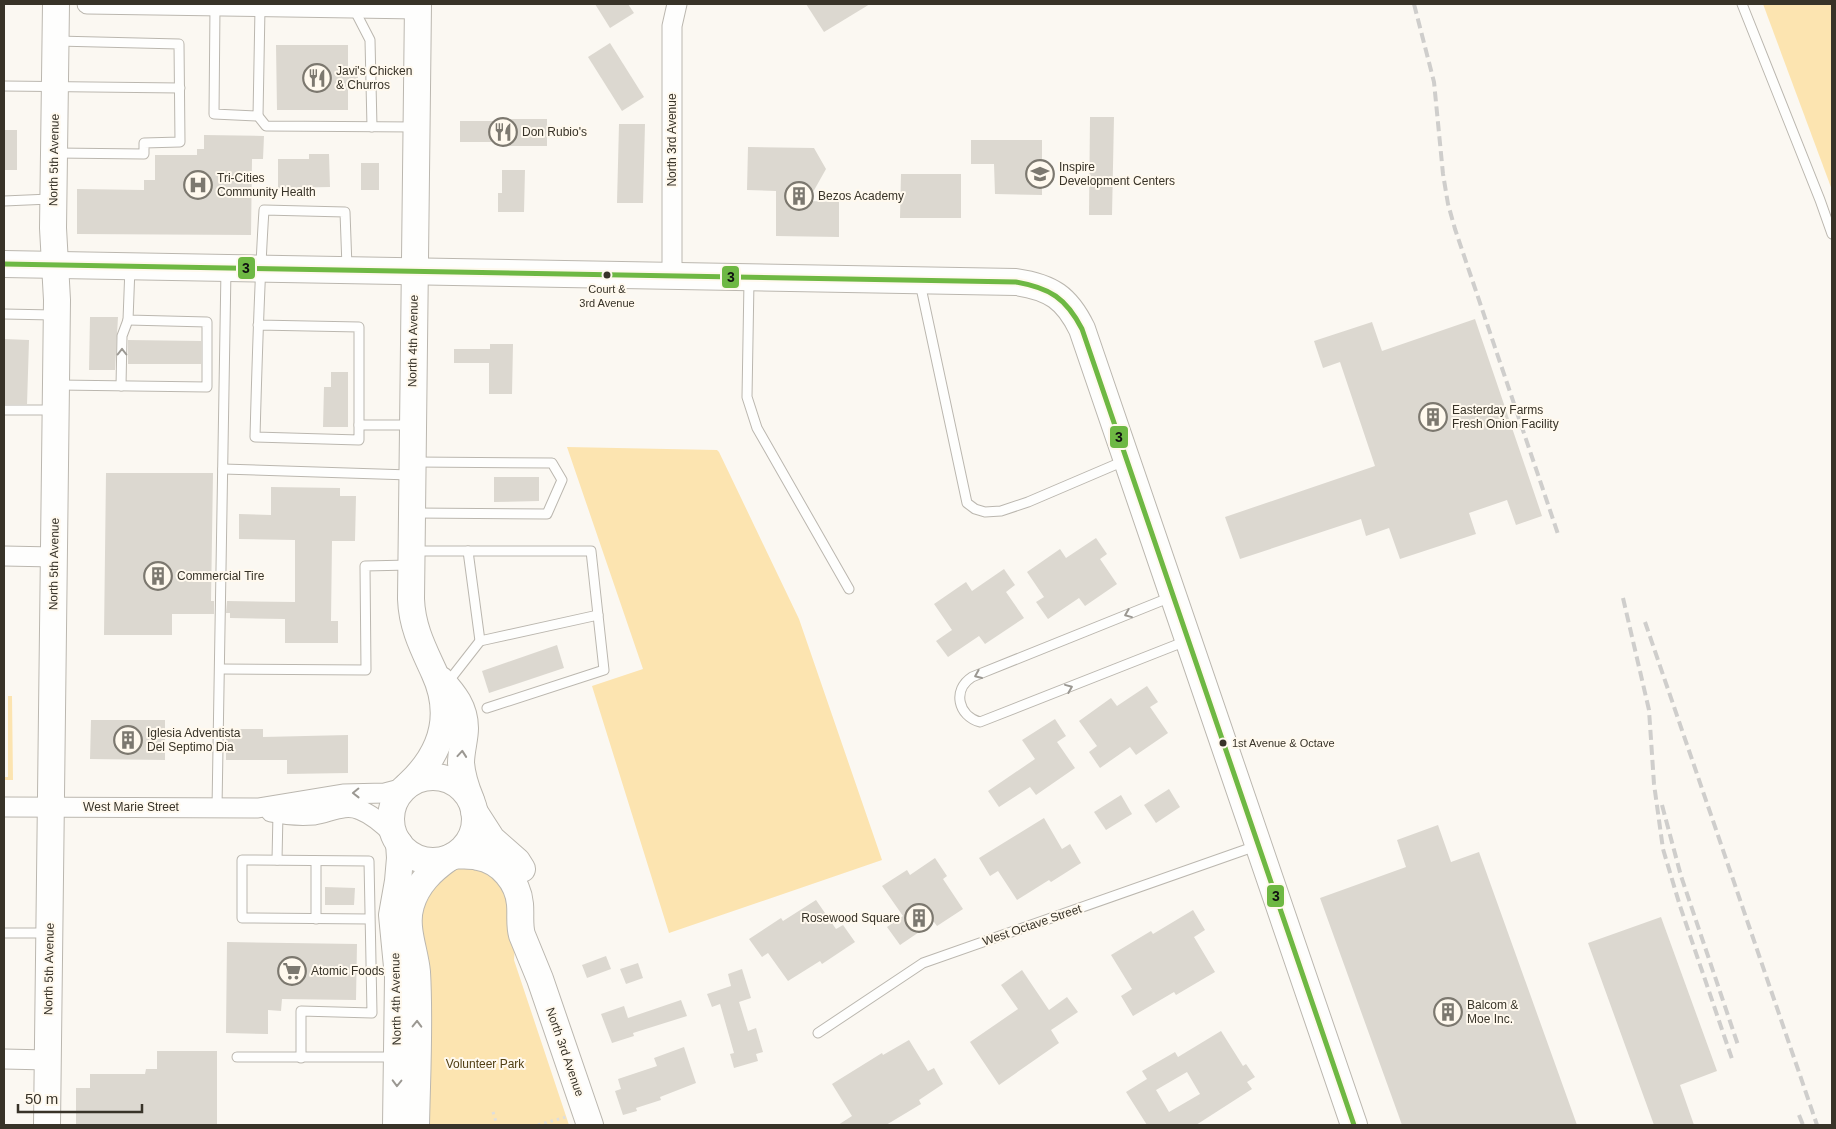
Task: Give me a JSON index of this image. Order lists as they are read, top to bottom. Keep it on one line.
{"streets":{"street":["North 3rd Avenue","North 5th Avenue","North 4th Avenue","West Marie Street"],"lane":["West Octave Street"]},"crossings":[["North 3rd Avenue","North 4th Avenue"],["North 3rd Avenue","West Marie Street"],["North 5th Avenue","West Marie Street"],["North 4th Avenue","West Marie Street"]],"parks":["Volunteer Park"],"places":{"restaurant":["Javi's Chicken & Churros","Don Rubio's"],"school or university":["Inspire Development Centers"],"hospital":["Tri-Cities Community Health"],"building":["Bezos Academy","Easterday Farms Fresh Onion Facility","Commercial Tire","Iglesia Adventista Del Septimo Dia","Rosewood Square","Balcom & Moe Inc."],"other":["Court & 3rd Avenue","1st Avenue & Octave"],"supermarket":["Atomic Foods"]},"lines":["transit line 3"],"scale_bar":"50 m"}
